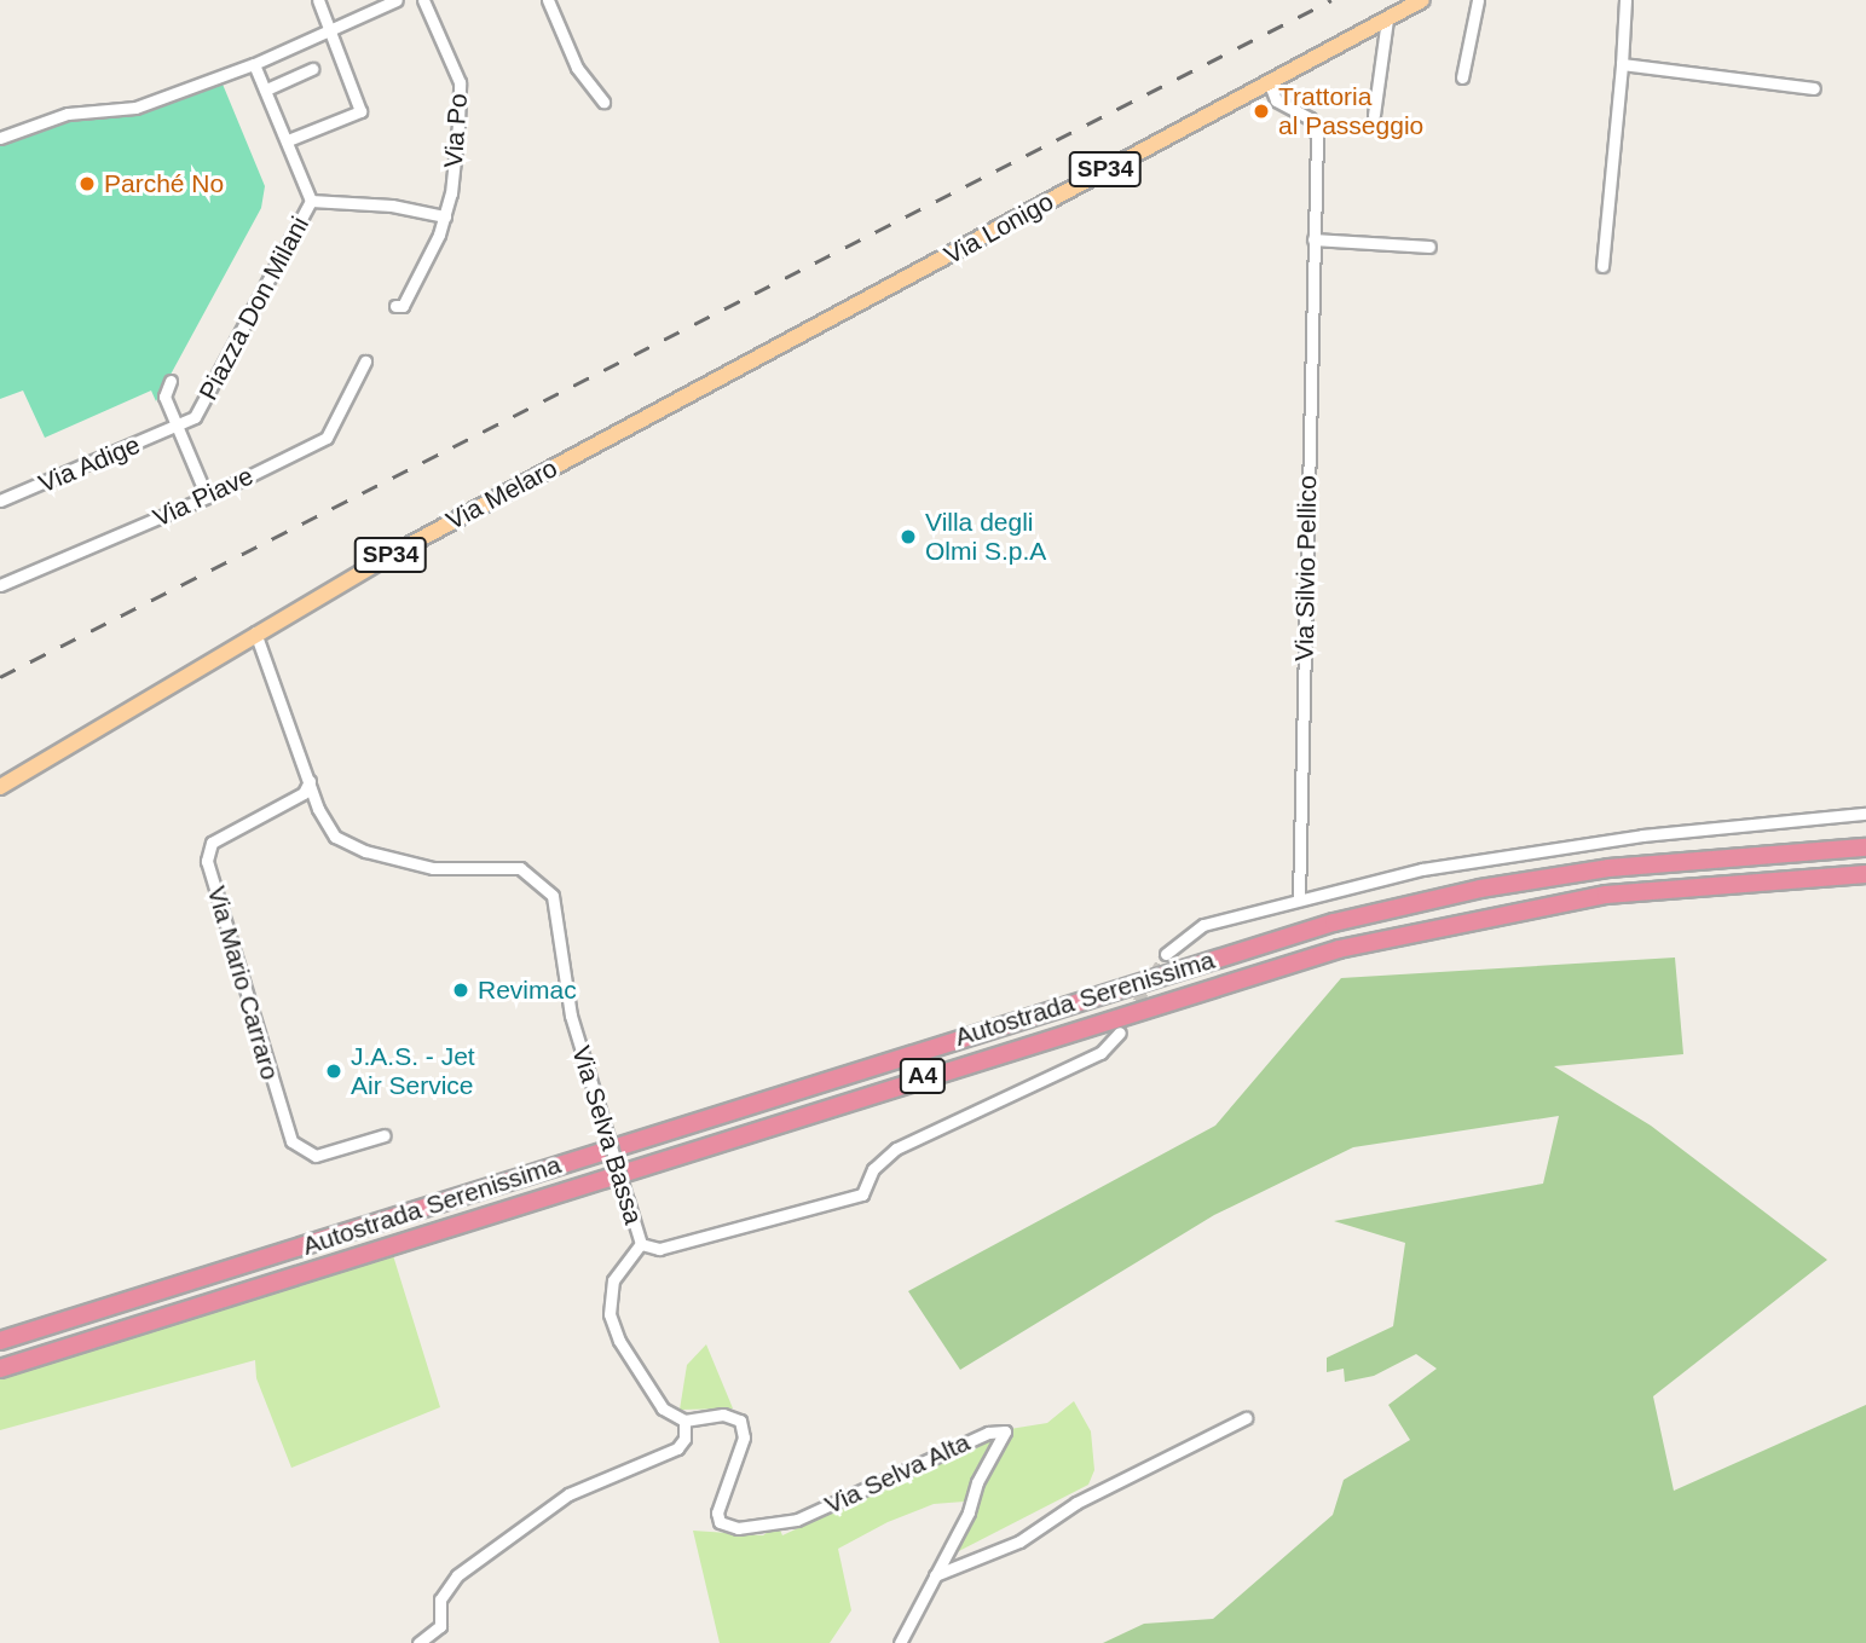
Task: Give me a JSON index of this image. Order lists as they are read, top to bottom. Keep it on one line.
{"streets":{"highway":["Autostrada Serenissima","A4"],"main road":["SP34","Via Lonigo","Via Melaro"],"street":["Via Po","Piazza Don Milani","Via Adige","Via Piave","Via Silvio Pellico","Via Mario Carraro","Via Selva Bassa","Via Selva Alta"]},"crossings":[["Via Lonigo","Via Melaro"],["Via Lonigo","Via Silvio Pellico"],["Piazza Don Milani","Via Adige"],["Piazza Don Milani","Via Piave"],["Via Melaro","Via Selva Bassa"],["Via Mario Carraro","Via Selva Bassa"],["Via Selva Bassa","Via Selva Alta"]],"places":["Trattoria al Passeggio","Parché No","Villa degli Olmi S.p.A","Revimac","J.A.S. - Jet Air Service"]}
